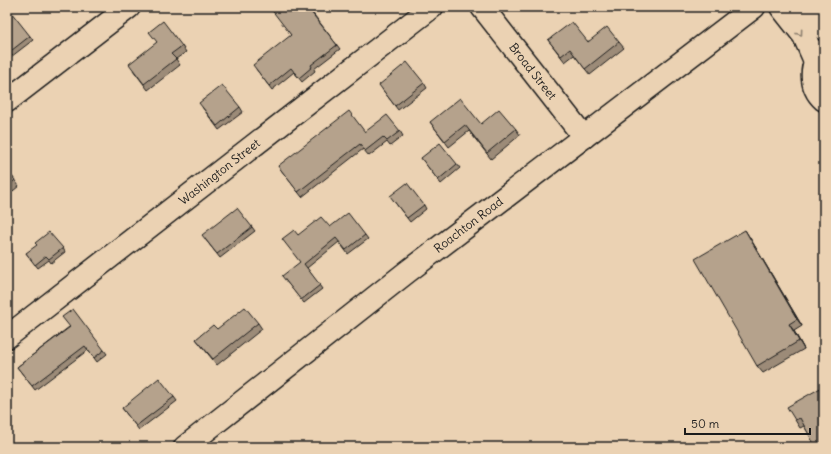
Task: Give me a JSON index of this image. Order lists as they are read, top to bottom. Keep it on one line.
{"streets":{"street":["Broad Street","Washington Street","Roachton Road"]},"crossings":[["Broad Street","Roachton Road"]],"scale_bar":"50 m"}
